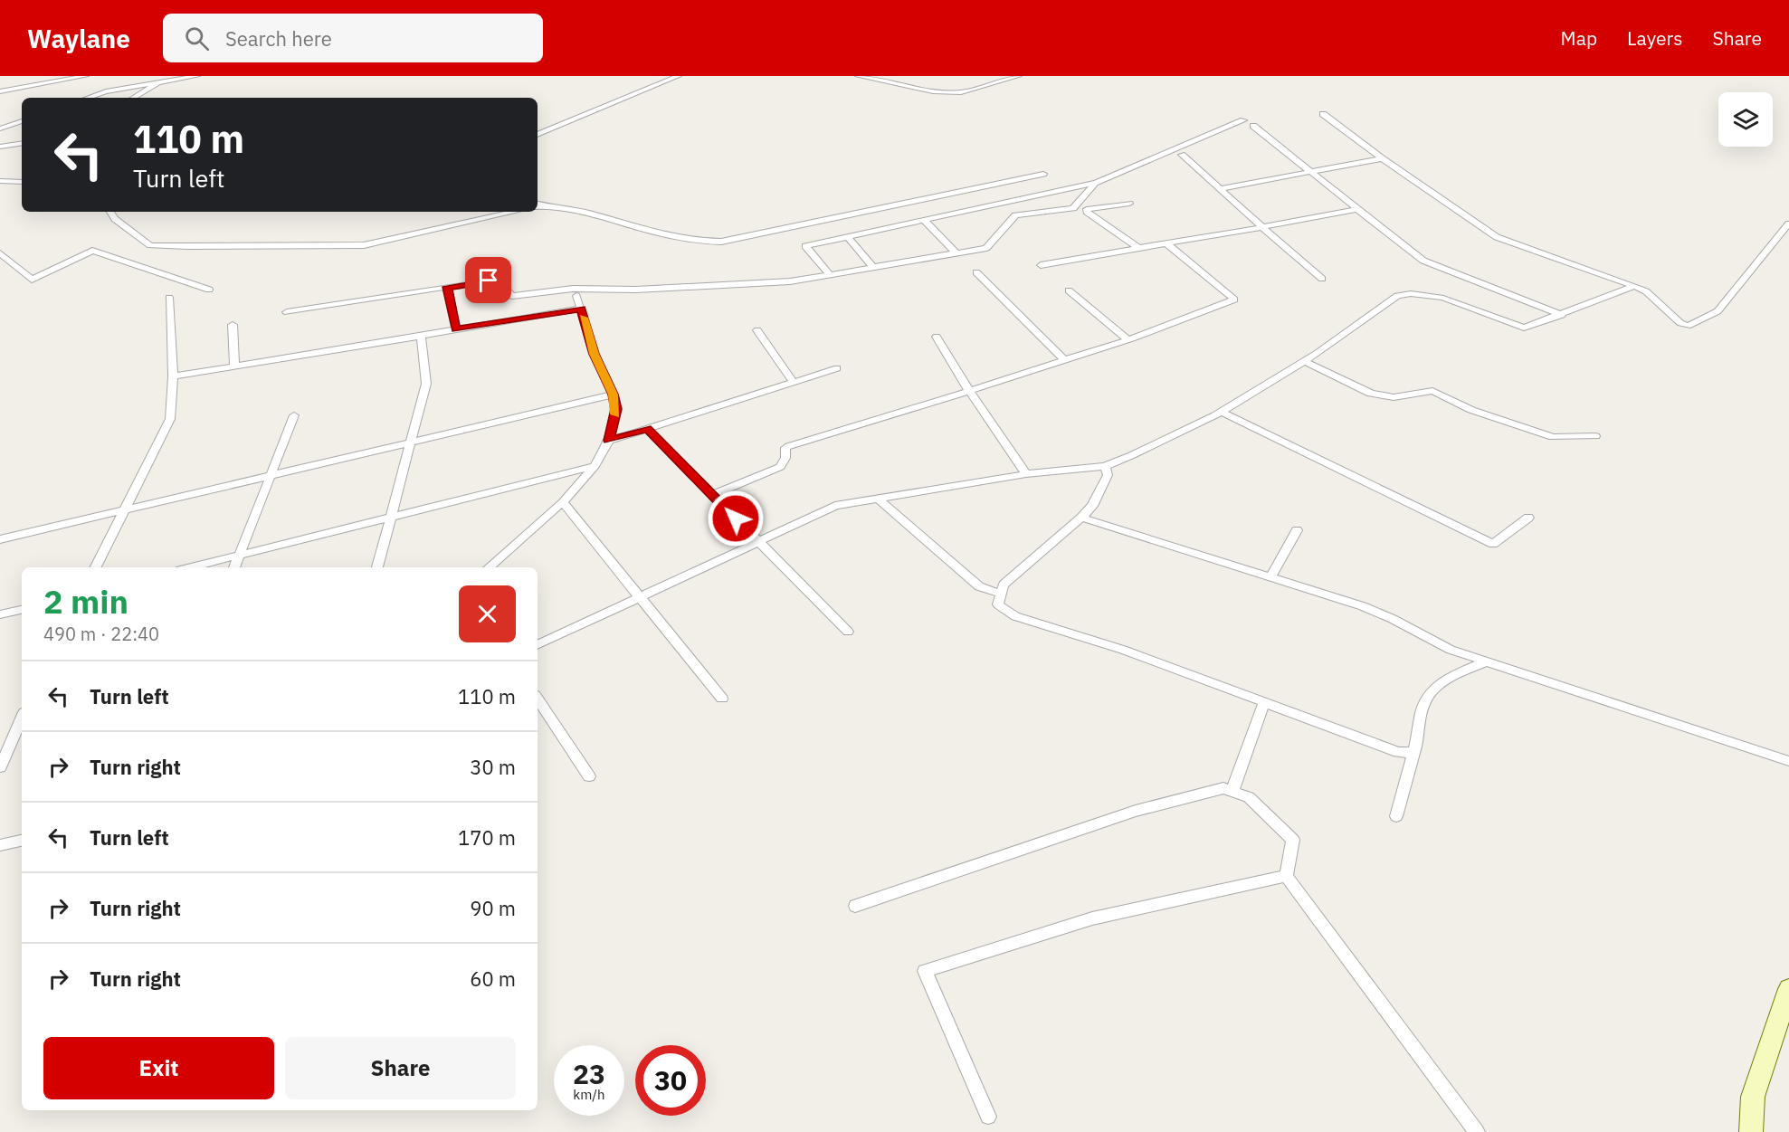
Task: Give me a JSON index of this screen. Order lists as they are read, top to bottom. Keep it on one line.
{"page":{"header":"Waylane","search":"Search here","nav":["Map","Layers","Share"],"turn":["110 m","Turn left"],"heading":["2 min","490 m · 22:40"],"list":[{"name":"Turn left","value":"110 m"},{"name":"Turn right","value":"30 m"},{"name":"Turn left","value":"170 m"},{"name":"Turn right","value":"90 m"},{"name":"Turn right","value":"60 m"}],"buttons":["Exit","Share"],"speed":"23 km/h","limit":"30"}}
